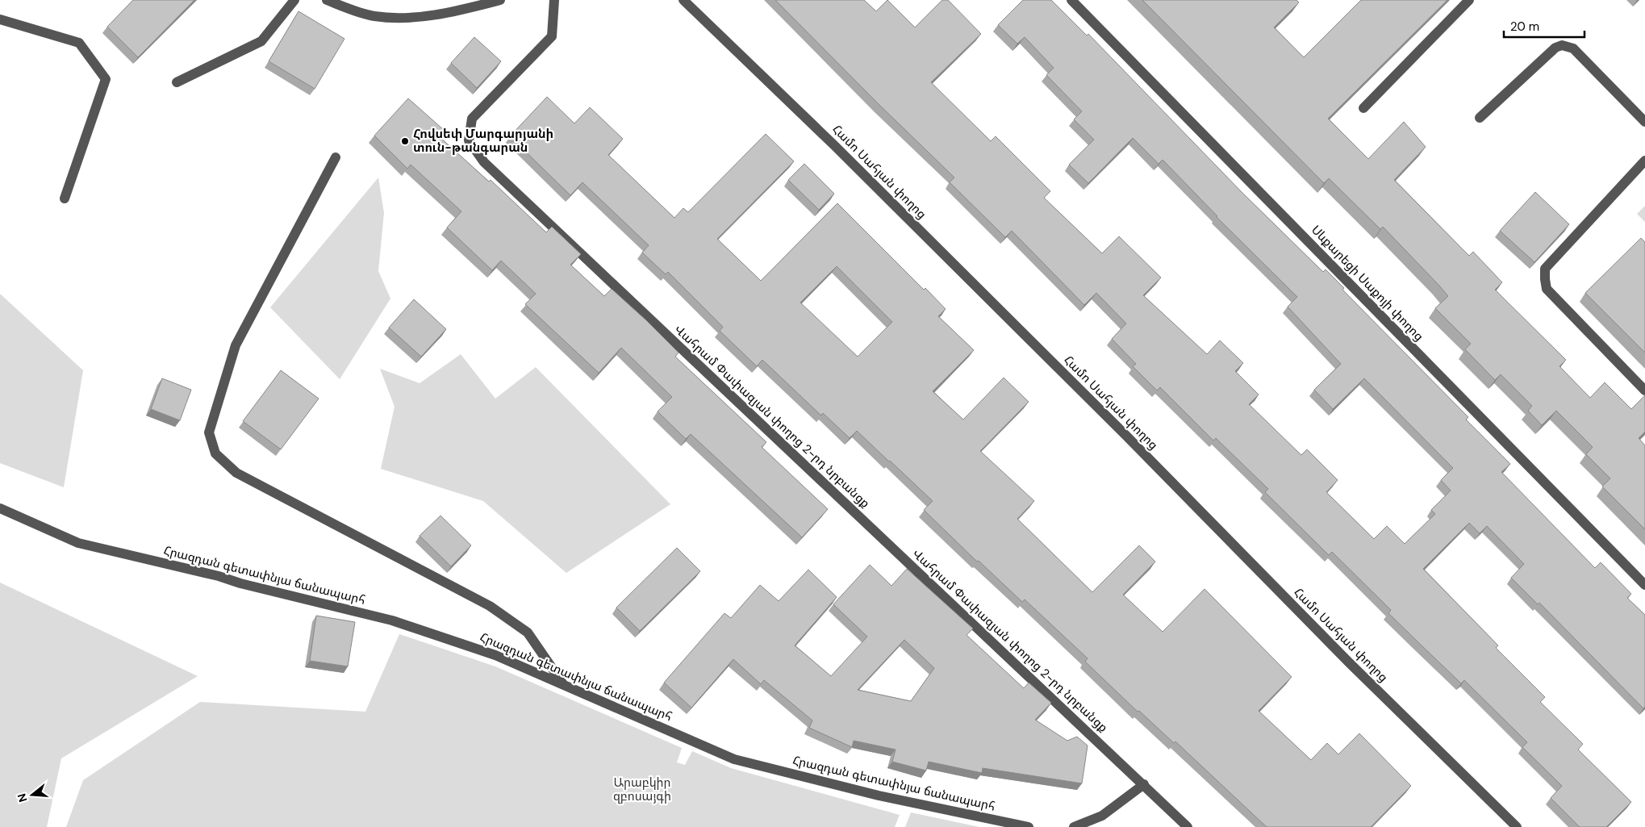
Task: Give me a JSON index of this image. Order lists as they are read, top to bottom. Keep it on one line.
{"streets":{"street":["Համո Սահյան փողոց","Սևքարեցի Սաքոյի փողոց","Վահրամ Փափազյան փողոց 2-րդ նրբանցք","Հրազդան գետափնյա ճանապարհ"]},"parks":["Արաբկիր զբոսայգի"],"places":["Հովսեփ Մարգարյանի տուն-թանգարան"],"scale_bar":"20 m","north":"left"}
